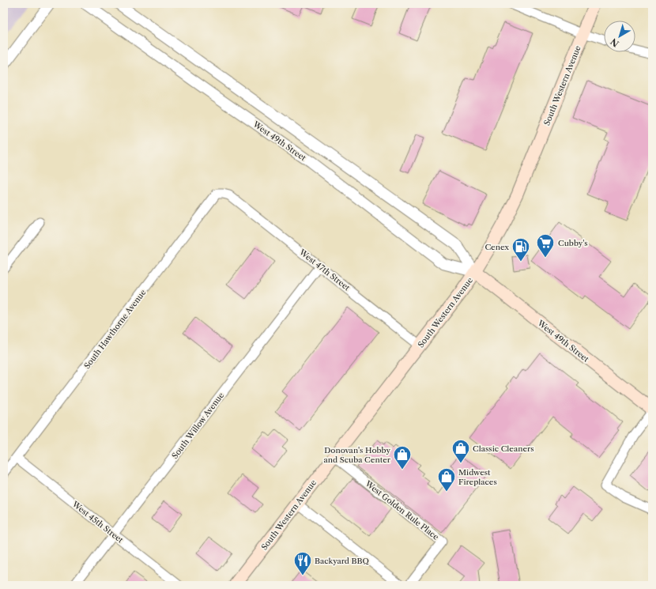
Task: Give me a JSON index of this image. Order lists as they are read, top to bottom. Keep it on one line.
{"streets":{"main road":["South Western Avenue","West 49th Street"],"street":["West 47th Street","South Hawthorne Avenue","South Willow Avenue","West Golden Rule Place","West 45th Street"]},"crossings":[["South Western Avenue","West 49th Street"],["South Western Avenue","West 47th Street"],["South Western Avenue","West Golden Rule Place"],["West 47th Street","South Hawthorne Avenue"],["West 47th Street","South Willow Avenue"],["South Hawthorne Avenue","West 45th Street"],["South Willow Avenue","West 45th Street"]],"places":{"supermarket":["Cubby's"],"fuel station":["Cenex"],"shop":["Classic Cleaners","Donovan's Hobby and Scuba Center","Midwest Fireplaces"],"restaurant":["Backyard BBQ"]},"north":"bottom left"}
